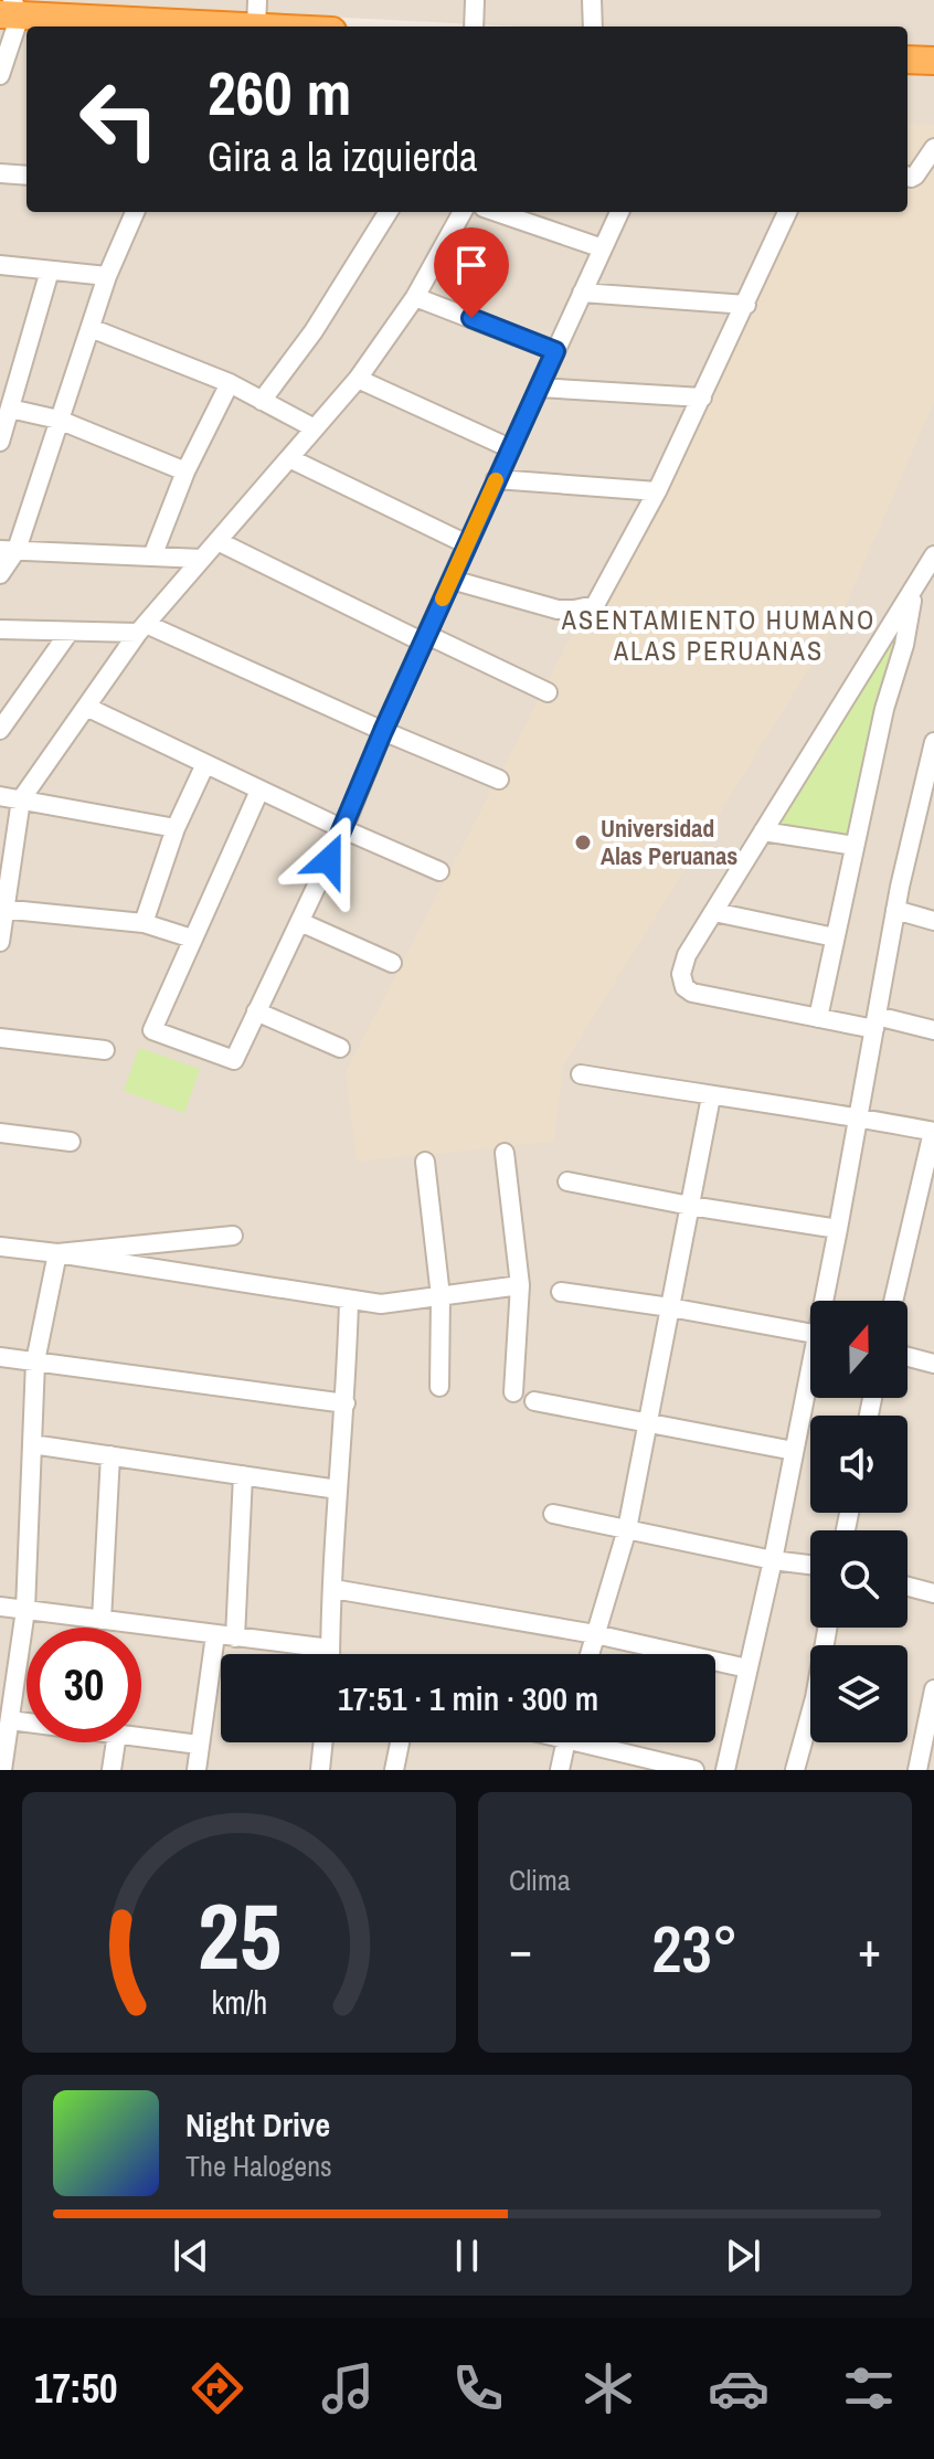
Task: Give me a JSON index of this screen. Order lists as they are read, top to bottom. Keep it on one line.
{"districts":["ASENTAMIENTO HUMANO ALAS PERUANAS"],"places":["Universidad Alas Peruanas"],"north":"top","page":{"turn":["260 m","Gira a la izquierda"],"limit":"30","trip":"17:51 · 1 min · 300 m","tile":"Clima","heat":["−","23°","+"],"song":["Night Drive","The Halogens"],"tabs":"17:50","gauge":["25","km/h"]}}
